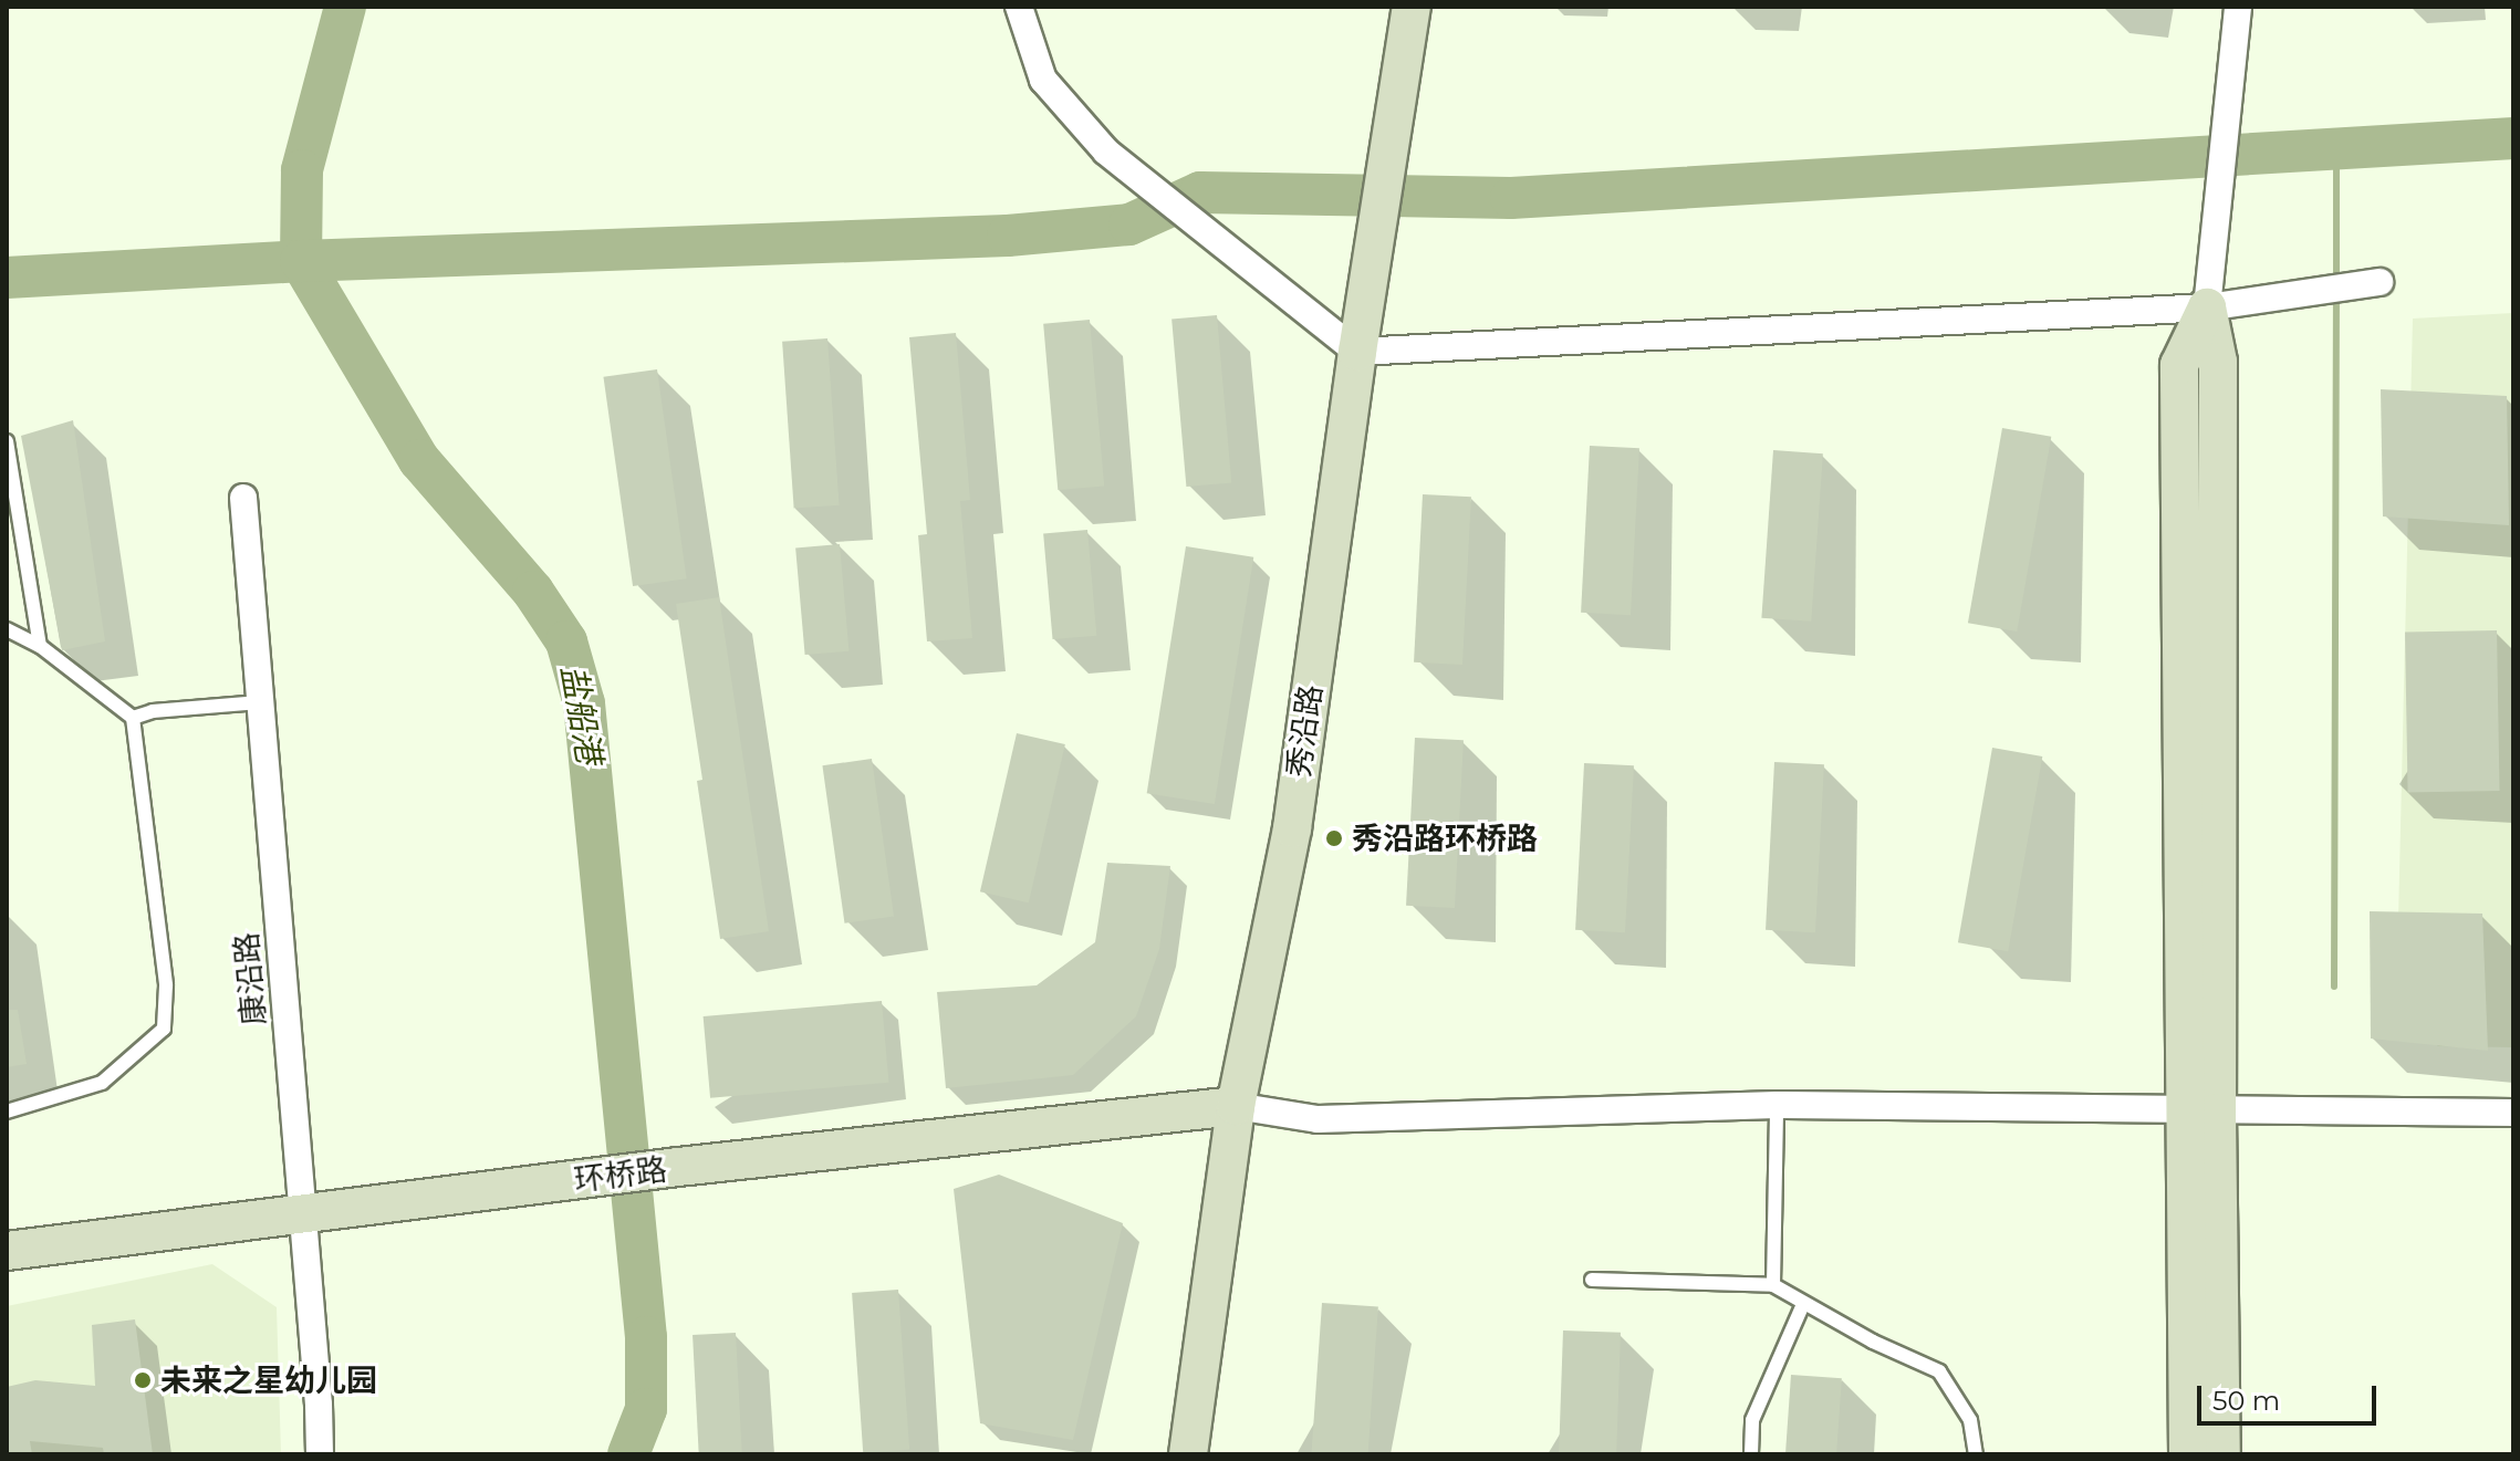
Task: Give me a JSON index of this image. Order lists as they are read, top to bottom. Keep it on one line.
{"streets":{"street":["秀沿路","康沿路","环桥路"]},"crossings":[["秀沿路","环桥路"],["康沿路","环桥路"]],"water":["盐船港"],"places":["秀沿路环桥路","未来之星幼儿园"],"scale_bar":"50 m"}
